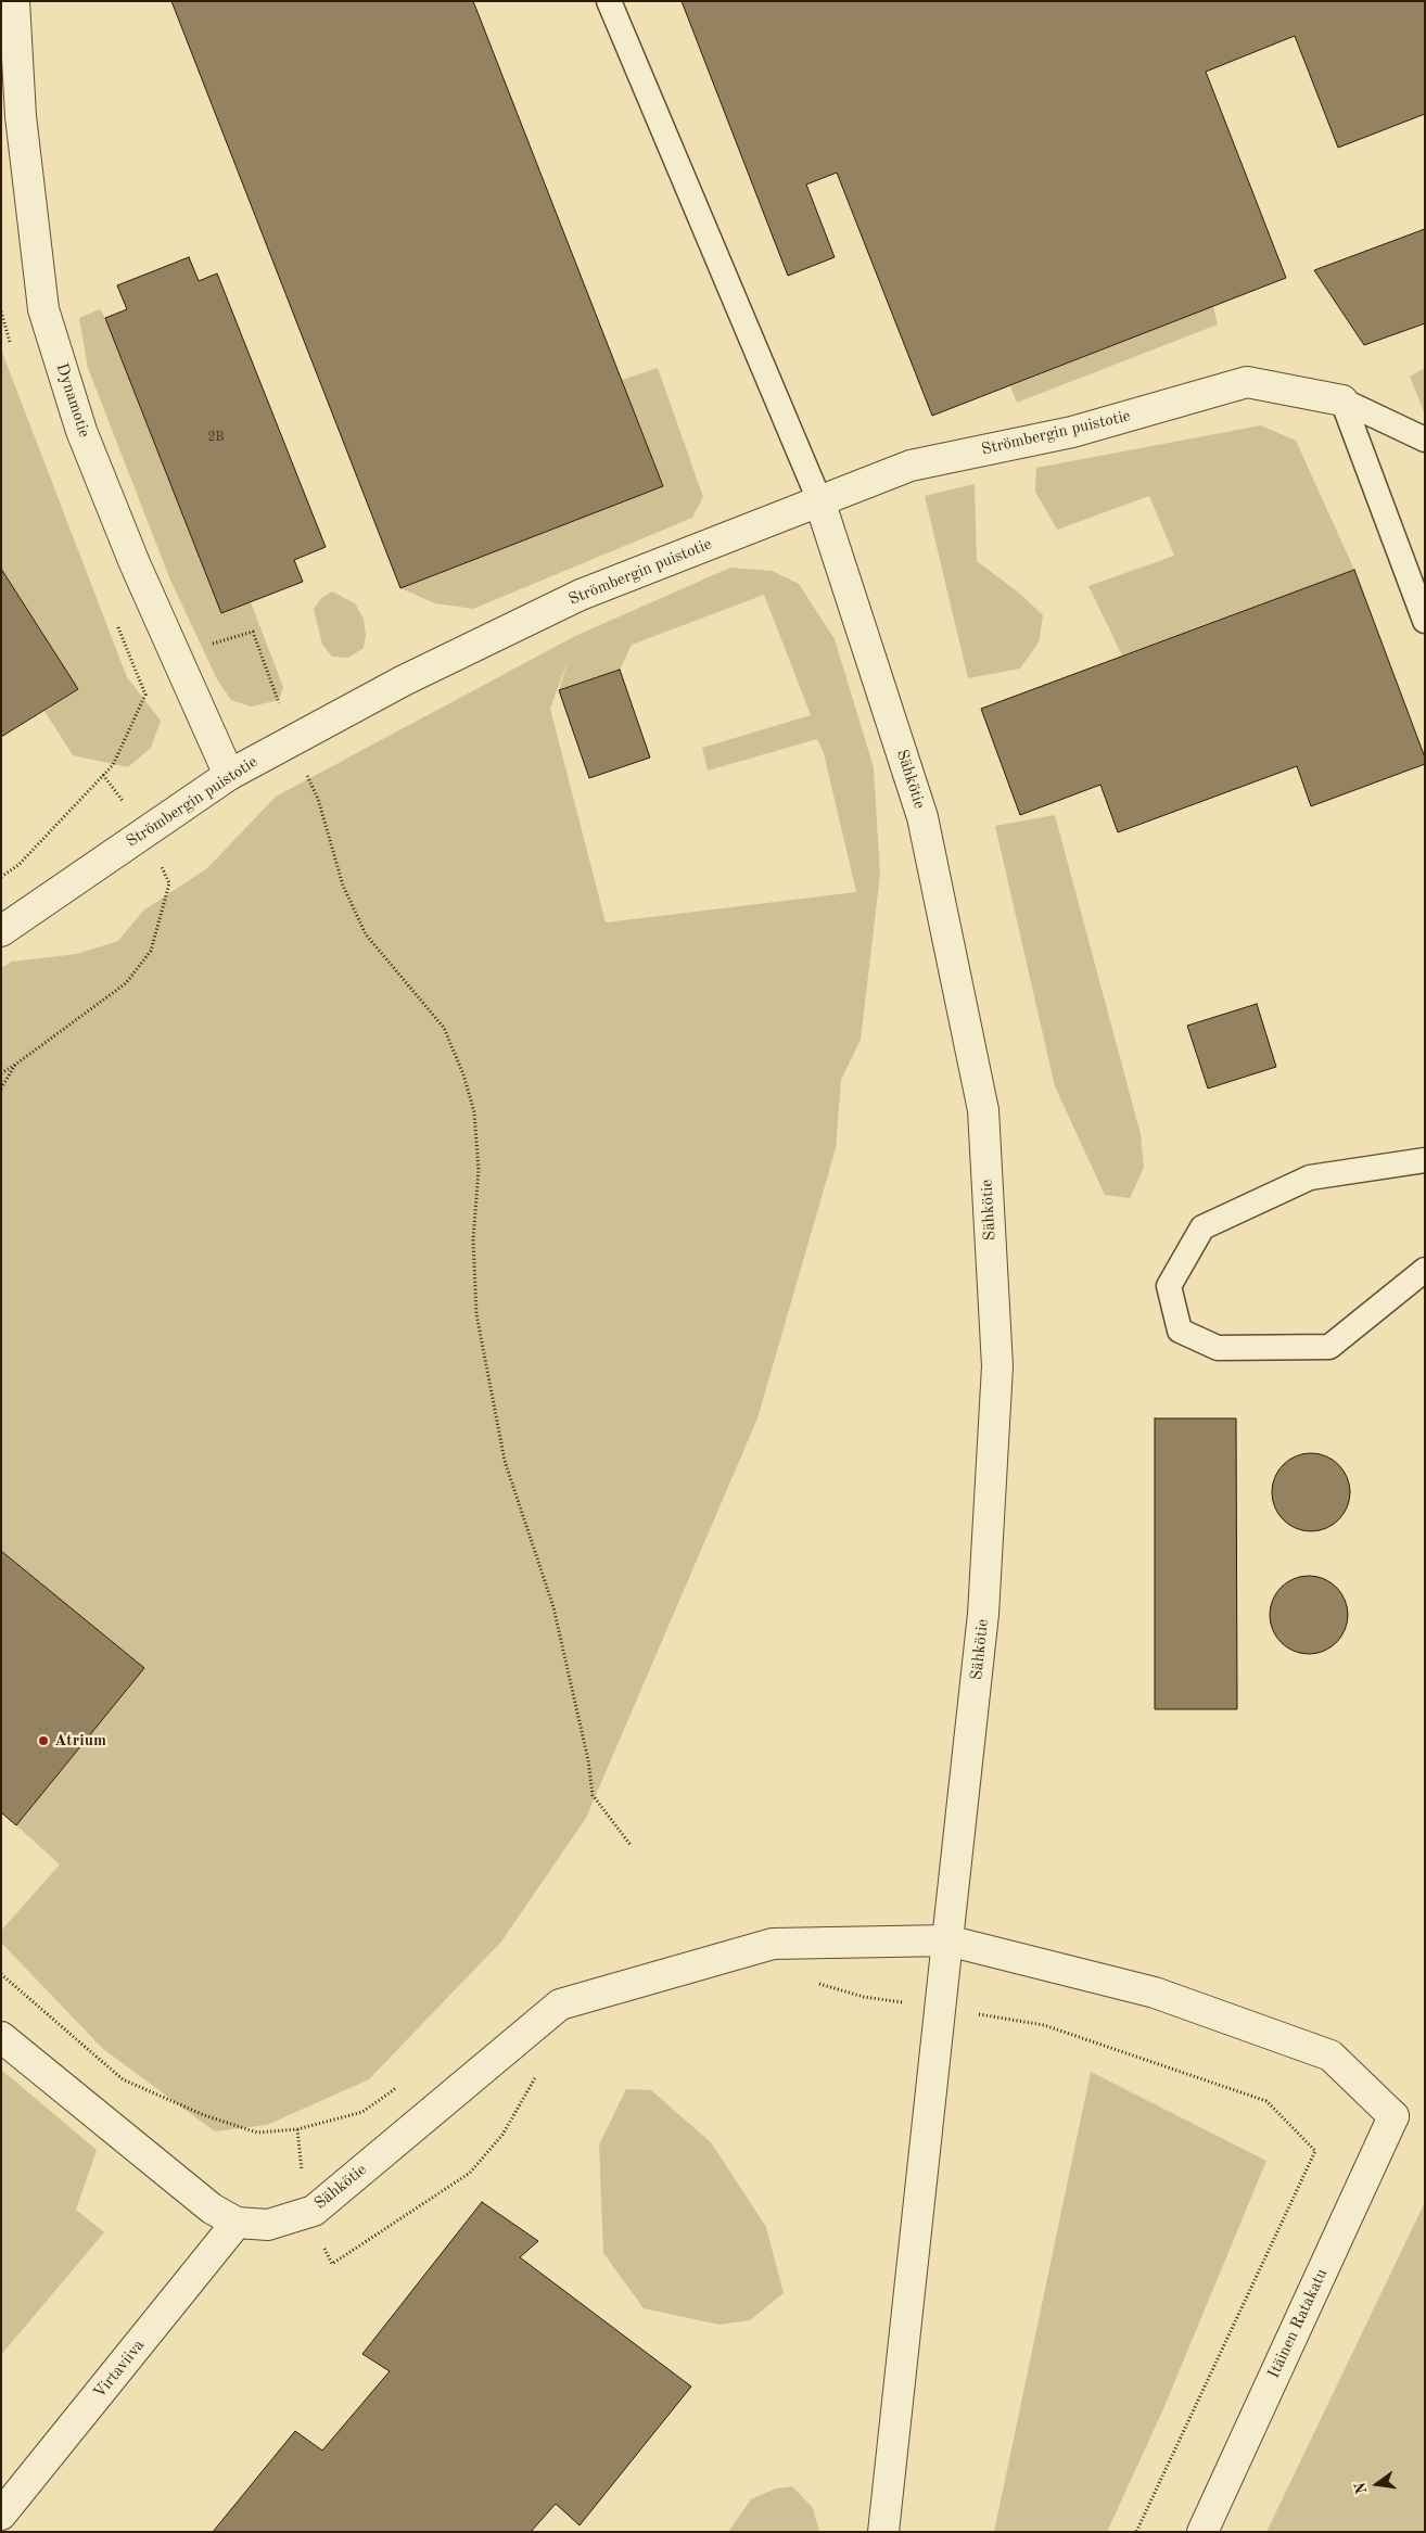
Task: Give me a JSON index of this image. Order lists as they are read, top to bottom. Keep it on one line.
{"streets":{"street":["Dynamotie","Strömbergin puistotie","Sähkötie","Itäinen Ratakatu","Virtaviiva"]},"crossings":[["Dynamotie","Strömbergin puistotie"],["Strömbergin puistotie","Sähkötie"],["Sähkötie","Itäinen Ratakatu"],["Sähkötie","Virtaviiva"]],"places":["Atrium"],"house_numbers":["2B"],"north":"left"}
